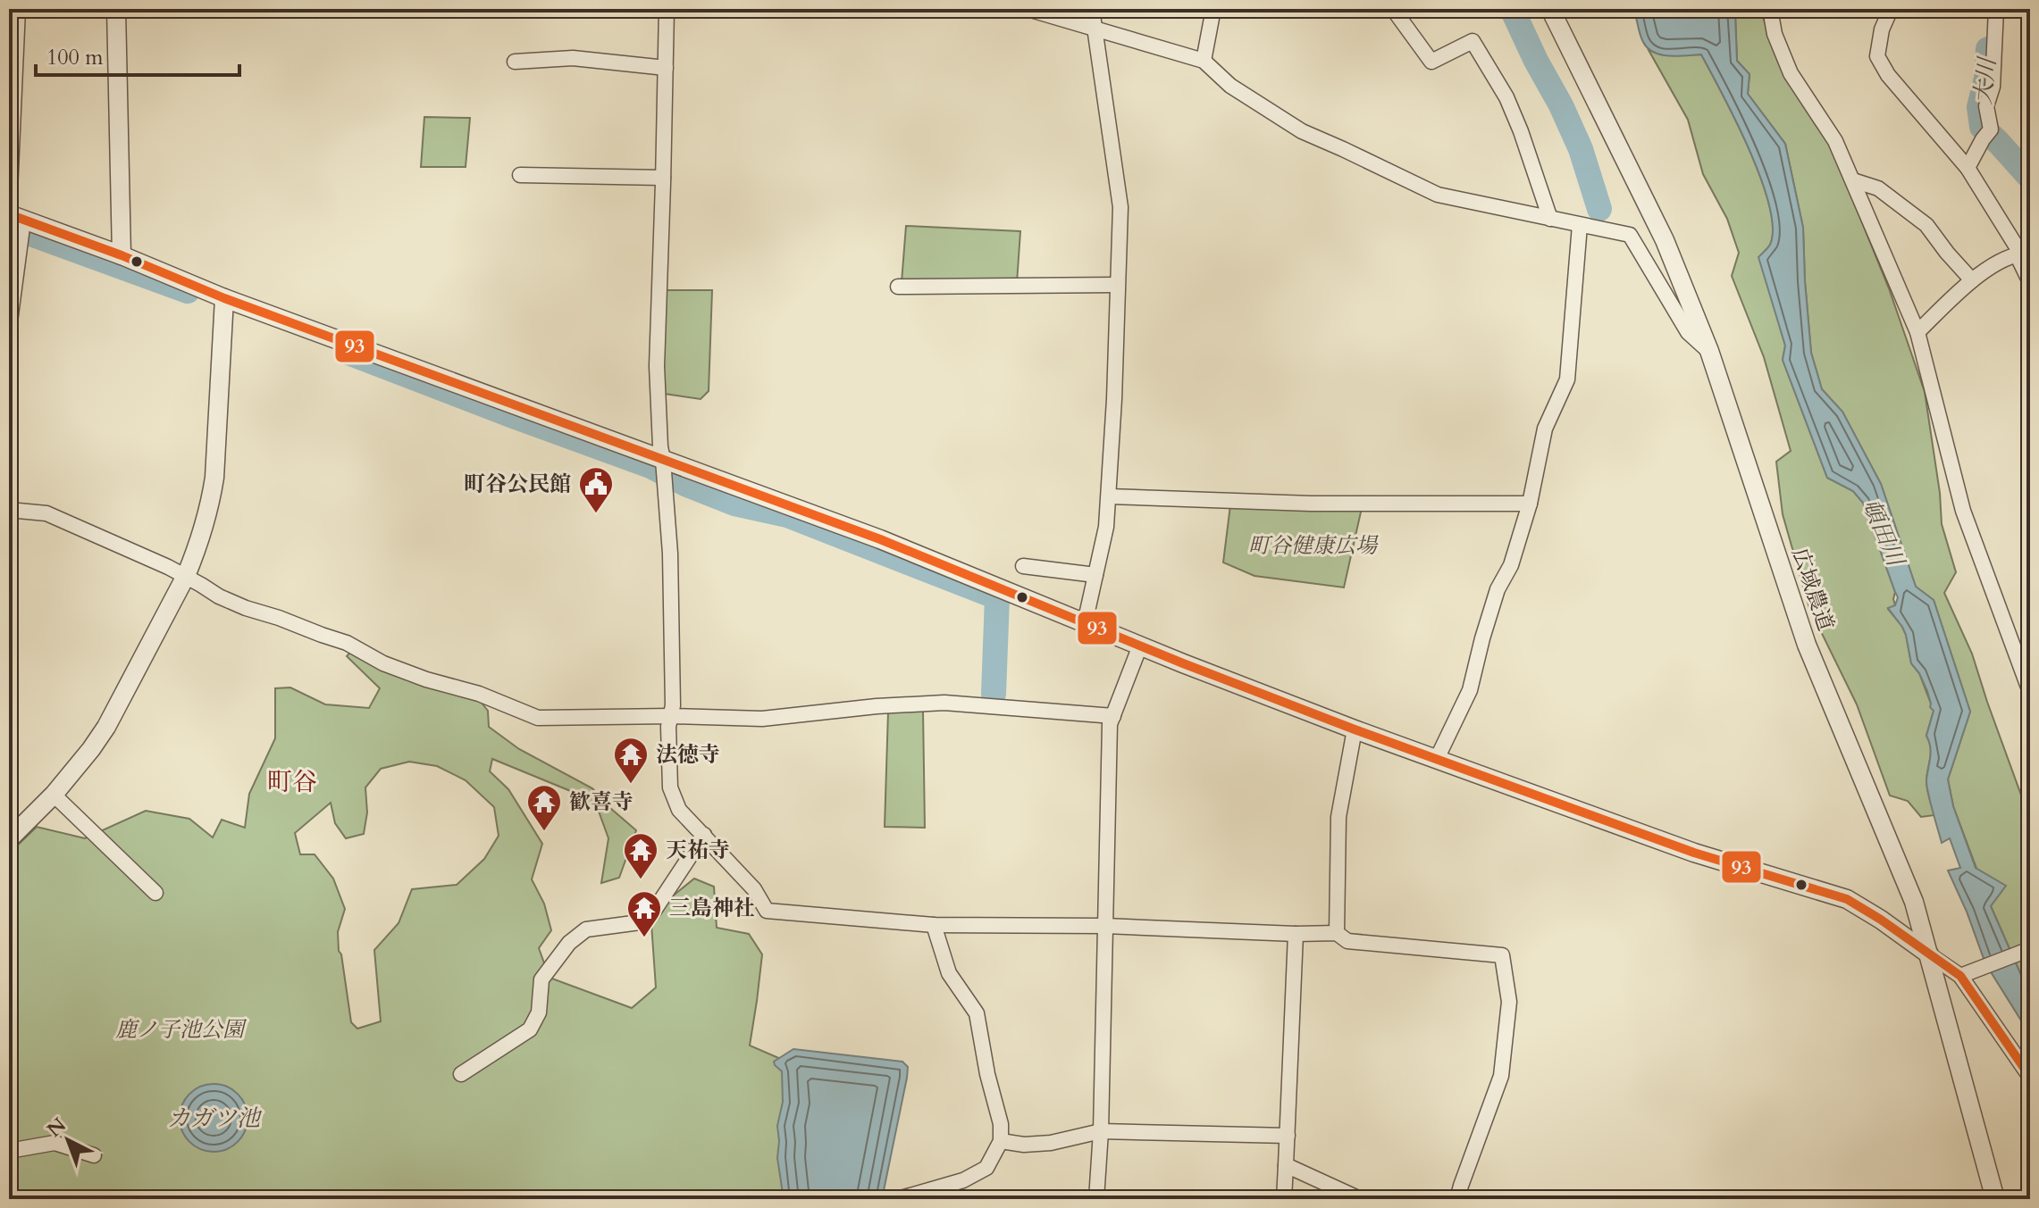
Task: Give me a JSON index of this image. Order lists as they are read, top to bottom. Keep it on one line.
{"streets":{"street":["広域農道"]},"districts":["町谷"],"water":["大川","頓田川","カガツ池"],"parks":["町谷健康広場","鹿ノ子池公園"],"places":{"public building":["町谷公民館"],"temple":["法徳寺","歓喜寺","天祐寺","三島神社"]},"lines":["transit line 93"],"scale_bar":"100 m","north":"top left"}
